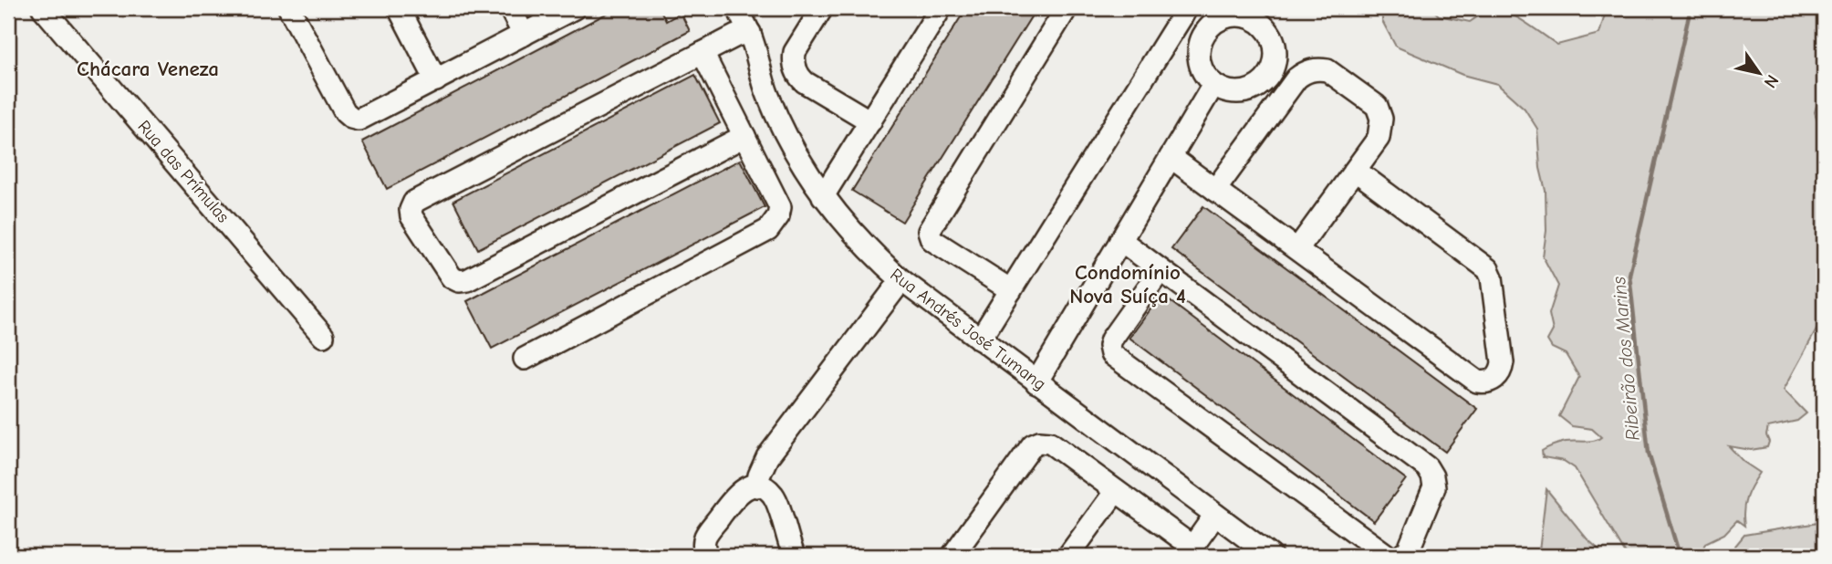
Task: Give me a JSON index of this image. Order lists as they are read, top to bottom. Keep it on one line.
{"streets":{"street":["Rua das Prímulas","Rua Andrés José Tumang"]},"districts":["Chácara Veneza","Condomínio Nova Suíça 4"],"water":["Ribeirão dos Marins"],"north":"bottom right"}
